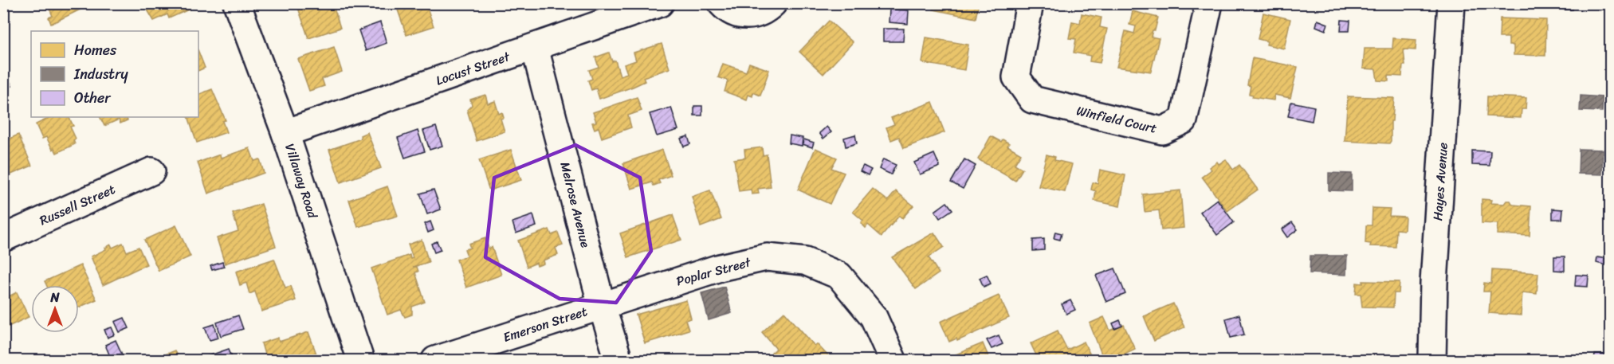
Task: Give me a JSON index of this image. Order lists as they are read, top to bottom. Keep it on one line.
{"streets":{"street":["Locust Street","Winfield Court","Villaway Road","Hayes Avenue","Russell Street","Melrose Avenue","Poplar Street","Emerson Street"]},"crossings":[["Locust Street","Villaway Road"],["Locust Street","Melrose Avenue"],["Melrose Avenue","Poplar Street"],["Melrose Avenue","Emerson Street"],["Poplar Street","Emerson Street"]],"legend":["Homes","Industry","Other"],"north":"top"}
